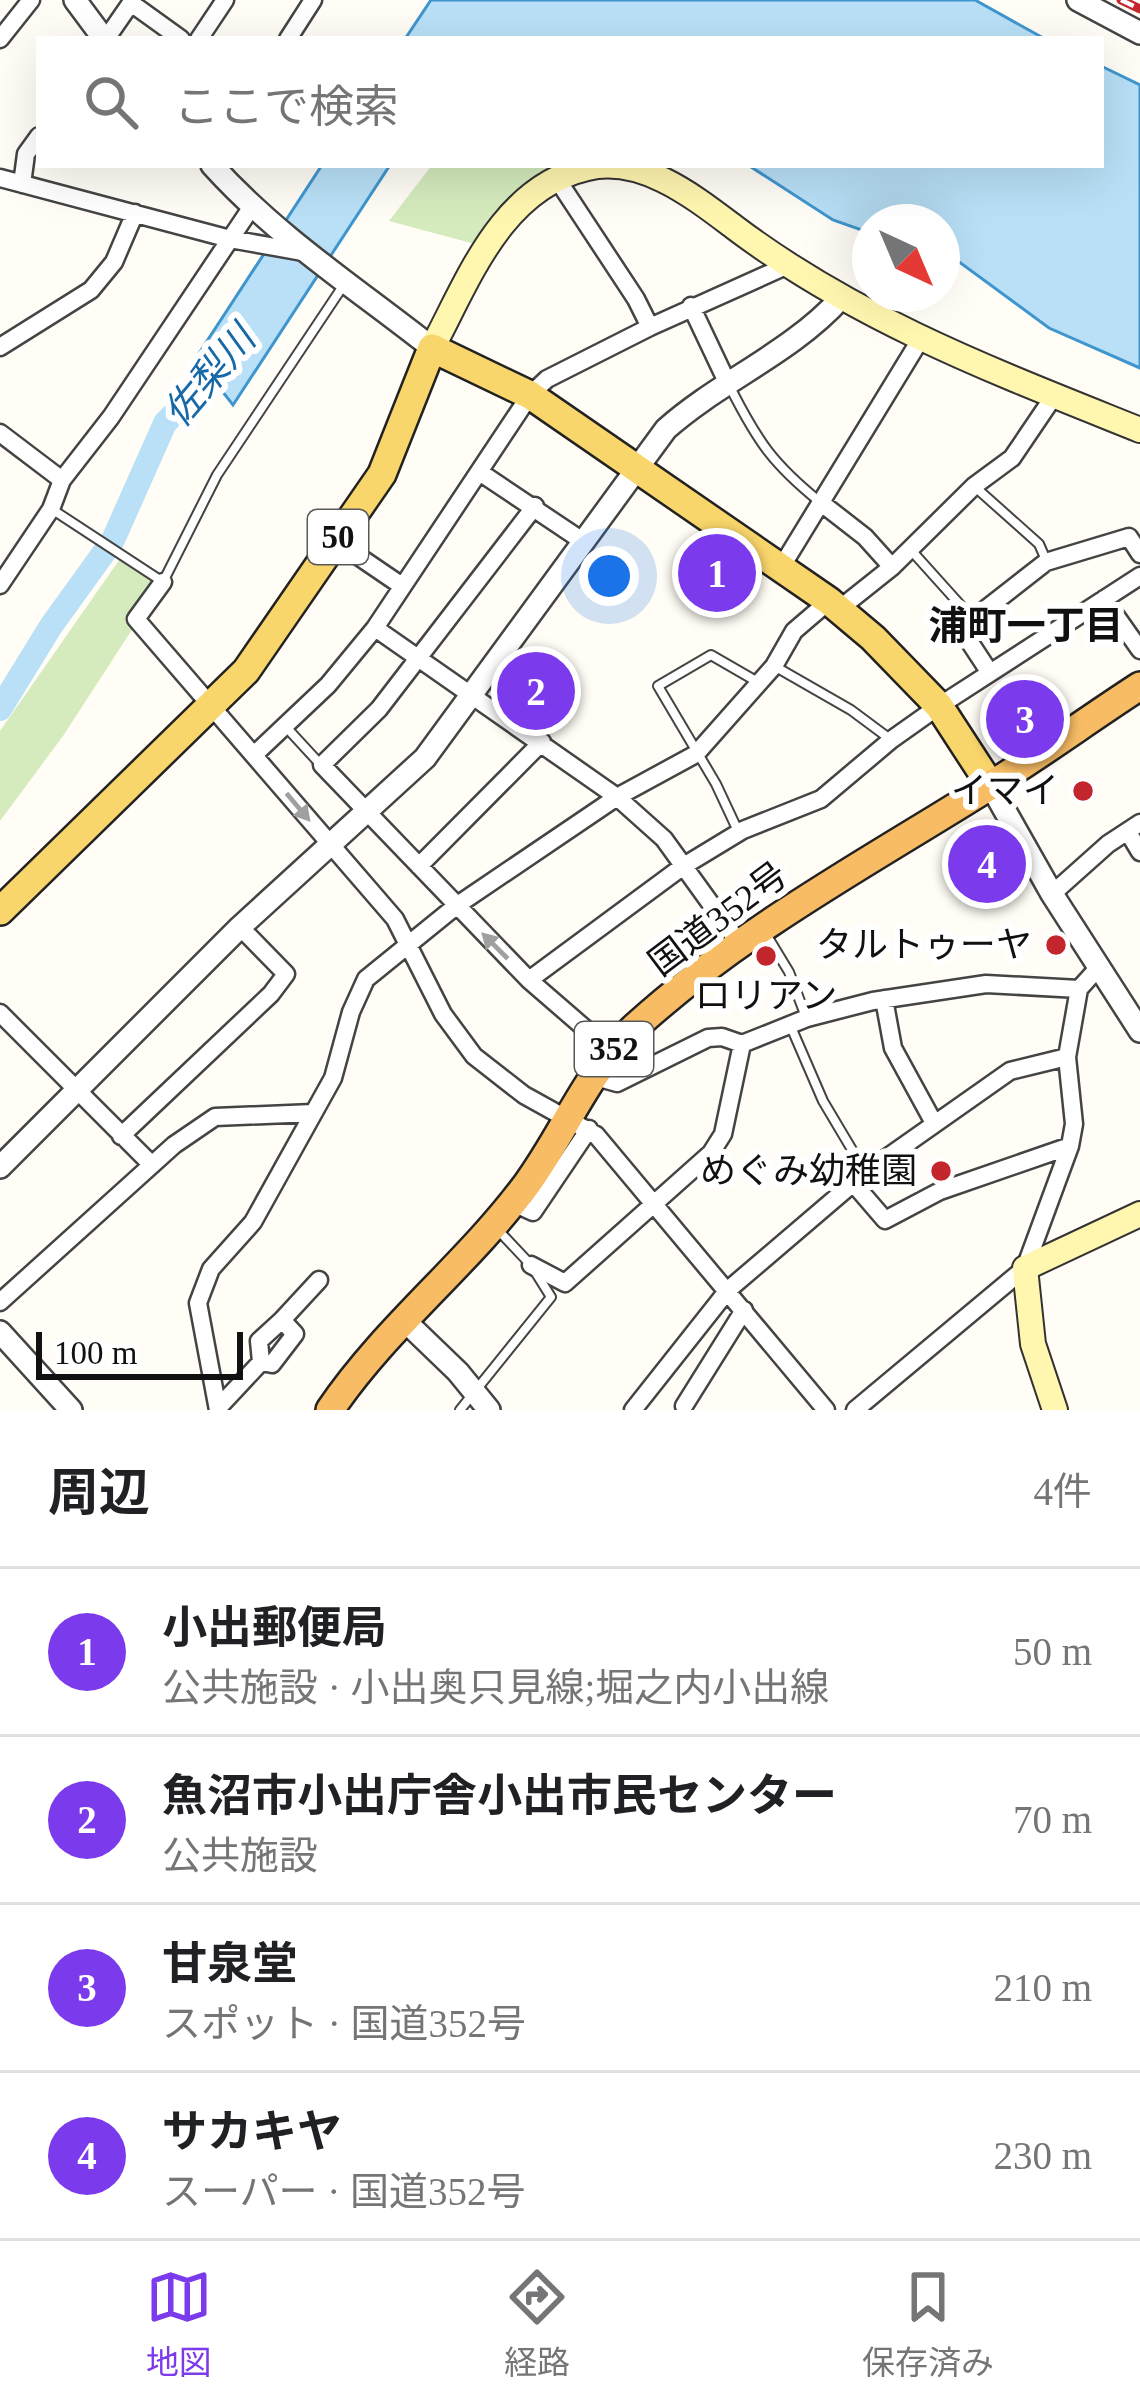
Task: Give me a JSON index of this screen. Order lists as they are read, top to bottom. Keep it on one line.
{"streets":{"highway":["国道352号","352"],"main road":["50"]},"districts":["浦町一丁目"],"water":["佐梨川"],"places":["イマイ","タルトゥーヤ","ロリアン","めぐみ幼稚園"],"scale_bar":"100 m","north":"bottom right","page":{"search":"ここで検索","pins":["1","2","3","4"],"scale":"100 m","heading":["周辺","4件"],"list":[{"mark":"1","name":"小出郵便局","note":"公共施設 · 小出奥只見線;堀之内小出線","value":"50 m"},{"mark":"2","name":"魚沼市小出庁舎小出市民センター","note":"公共施設","value":"70 m"},{"mark":"3","name":"甘泉堂","note":"スポット · 国道352号","value":"210 m"},{"mark":"4","name":"サカキヤ","note":"スーパー · 国道352号","value":"230 m"}],"nav":["地図","経路","保存済み"]}}
